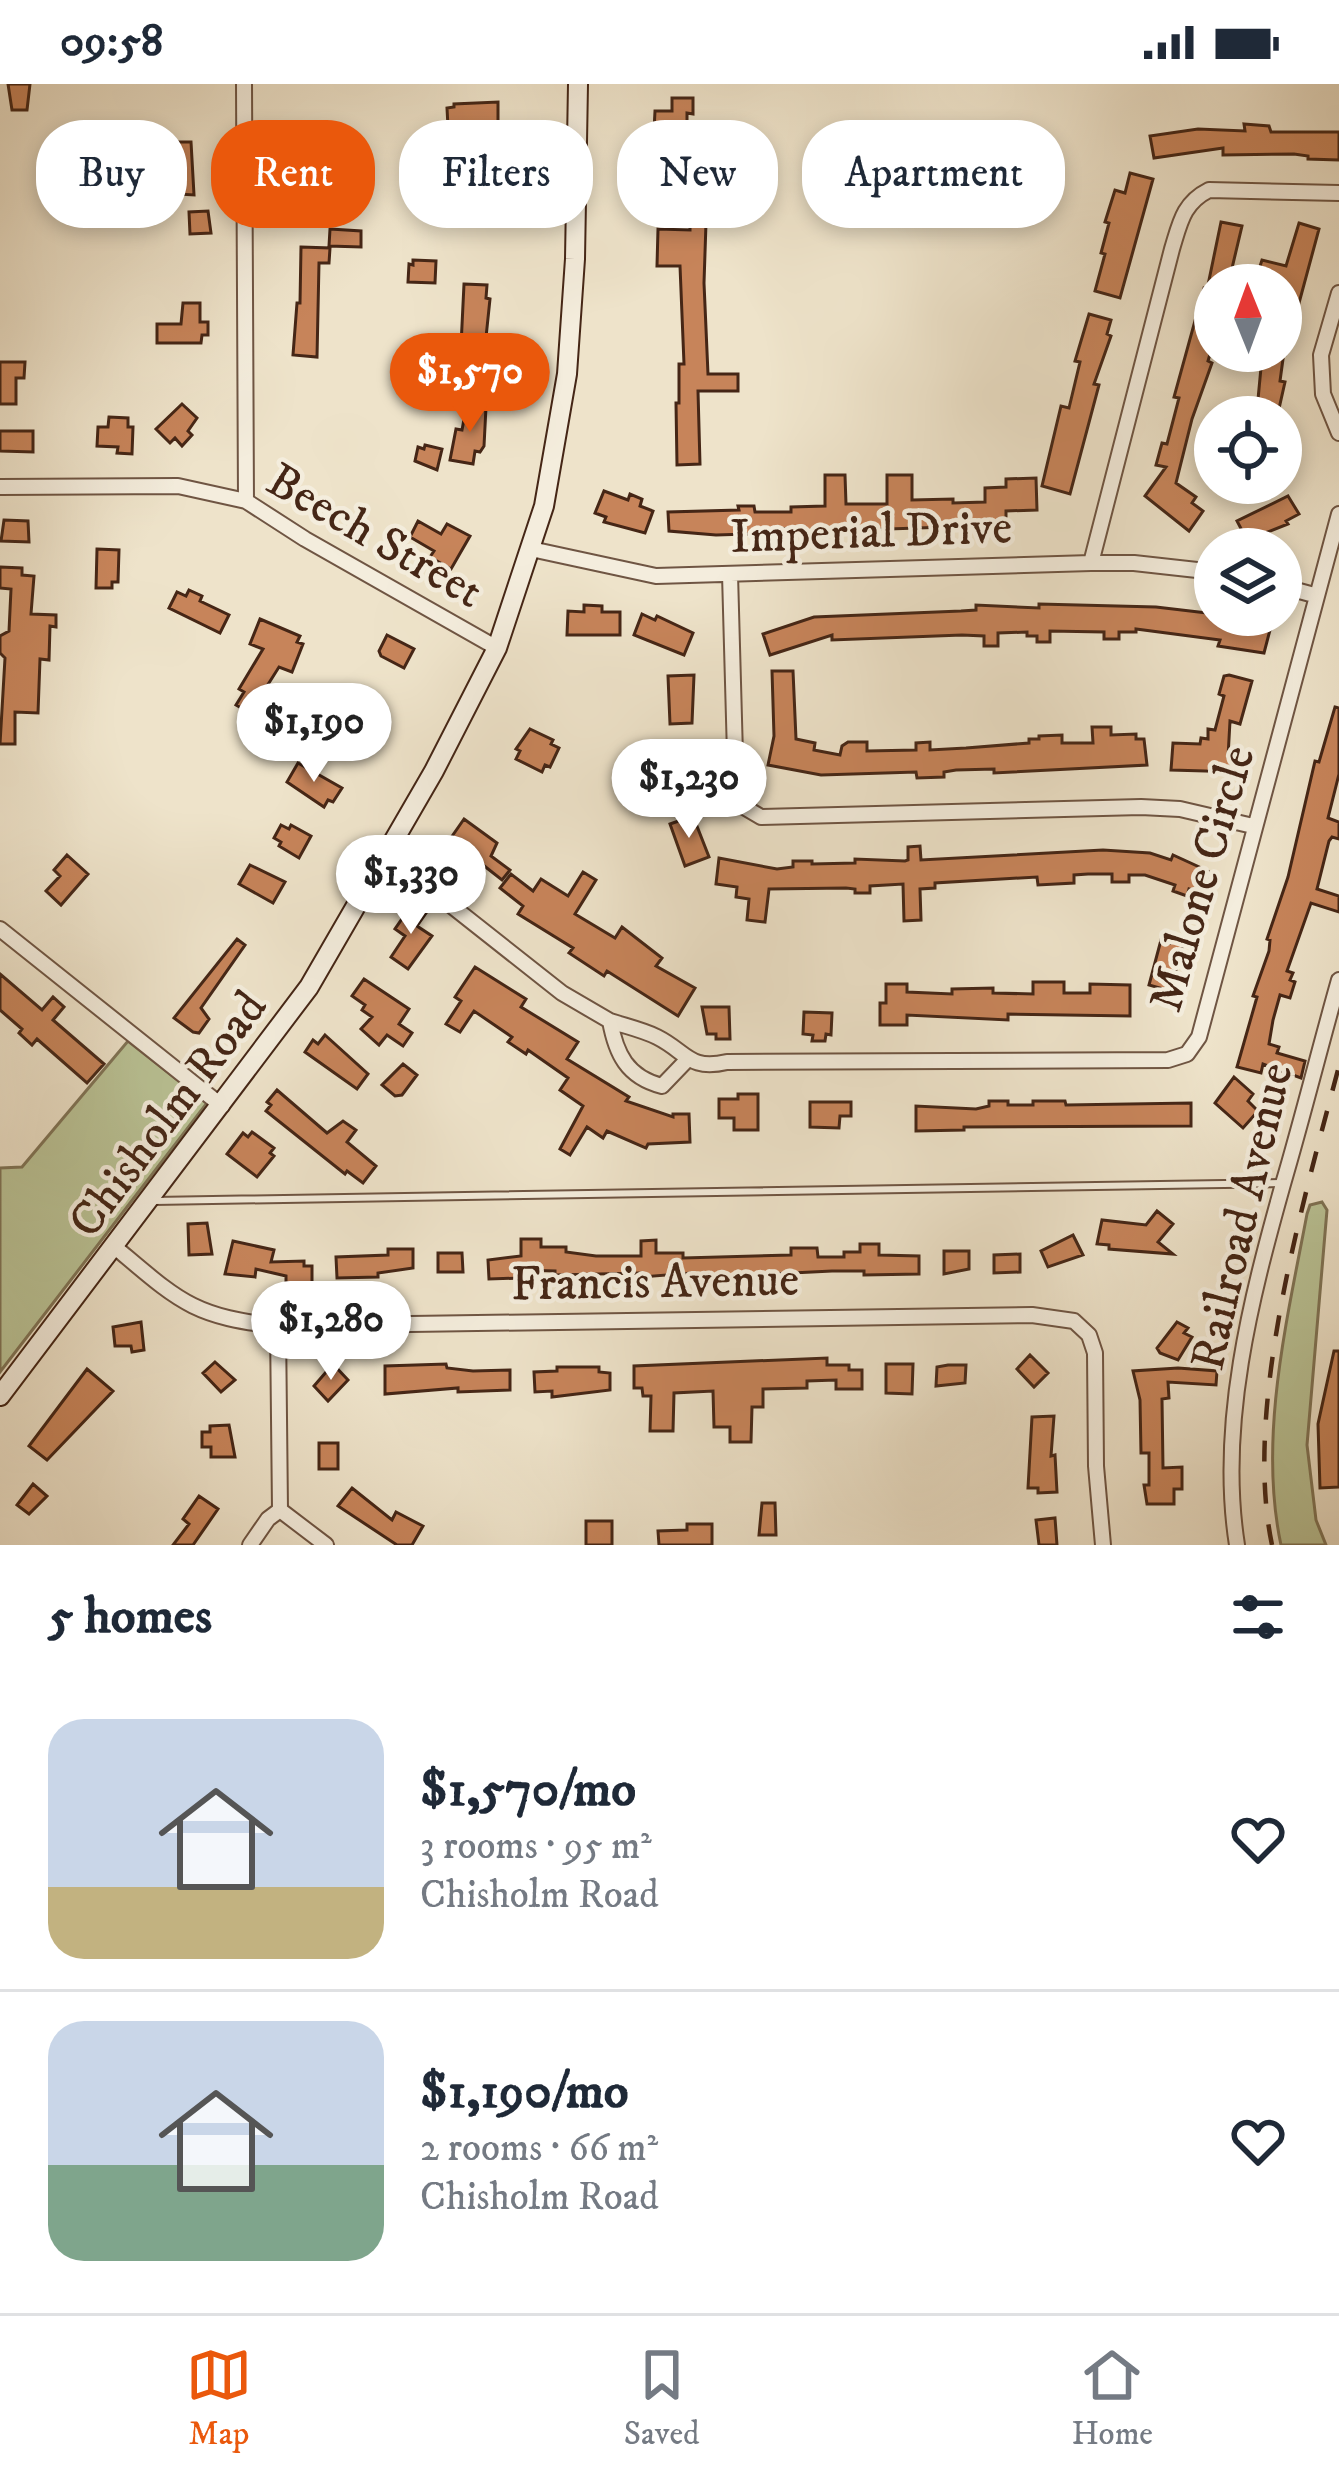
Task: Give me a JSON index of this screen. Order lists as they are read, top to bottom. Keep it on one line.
{"streets":{"main road":["Chisholm Road"],"street":["Imperial Drive","Beech Street","Malone Circle","Railroad Avenue","Francis Avenue"]},"crossings":[["Imperial Drive","Chisholm Road"],["Beech Street","Chisholm Road"],["Malone Circle","Chisholm Road"],["Chisholm Road","Francis Avenue"]],"north":"top","page":{"status":"09:58","chip":["Buy","Rent","Filters","New","Apartment"],"price":["$1,570","$1,190","$1,230","$1,330","$1,280"],"heading":"5 homes","list":[{"name":"$1,570/mo","note":"3 rooms · 95 m² · Chisholm Road"},{"name":"$1,190/mo","note":"2 rooms · 66 m² · Chisholm Road"}],"tabs":["Map","Saved","Home"]}}
